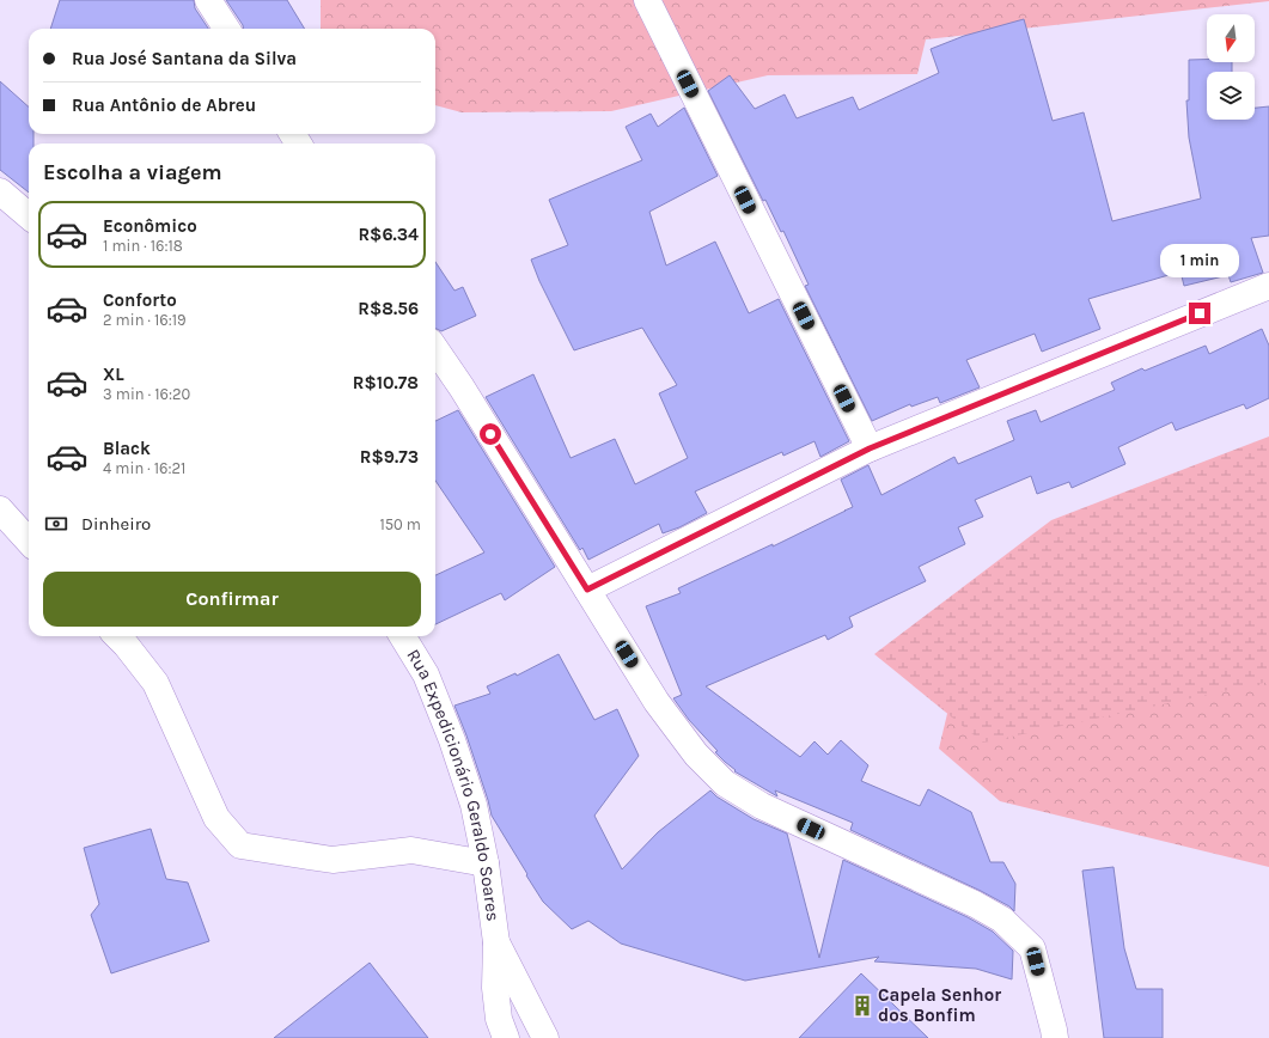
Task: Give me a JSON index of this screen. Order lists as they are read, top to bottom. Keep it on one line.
{"streets":{"street":["Rua Expedicionário Geraldo Soares"]},"places":{"building":["Capela Senhor dos Bonfim"]},"north":"bottom","page":{"banner":["Rua José Santana da Silva","Rua Antônio de Abreu"],"heading":"Escolha a viagem","list":[{"name":"Econômico","note":"1 min · 16:18","value":"R$6.34"},{"name":"Conforto","note":"2 min · 16:19","value":"R$8.56"},{"name":"XL","note":"3 min · 16:20","value":"R$10.78"},{"name":"Black","note":"4 min · 16:21","value":"R$9.73"}],"bubble":"1 min","pay":["Dinheiro","150 m"],"buttons":"Confirmar"}}
